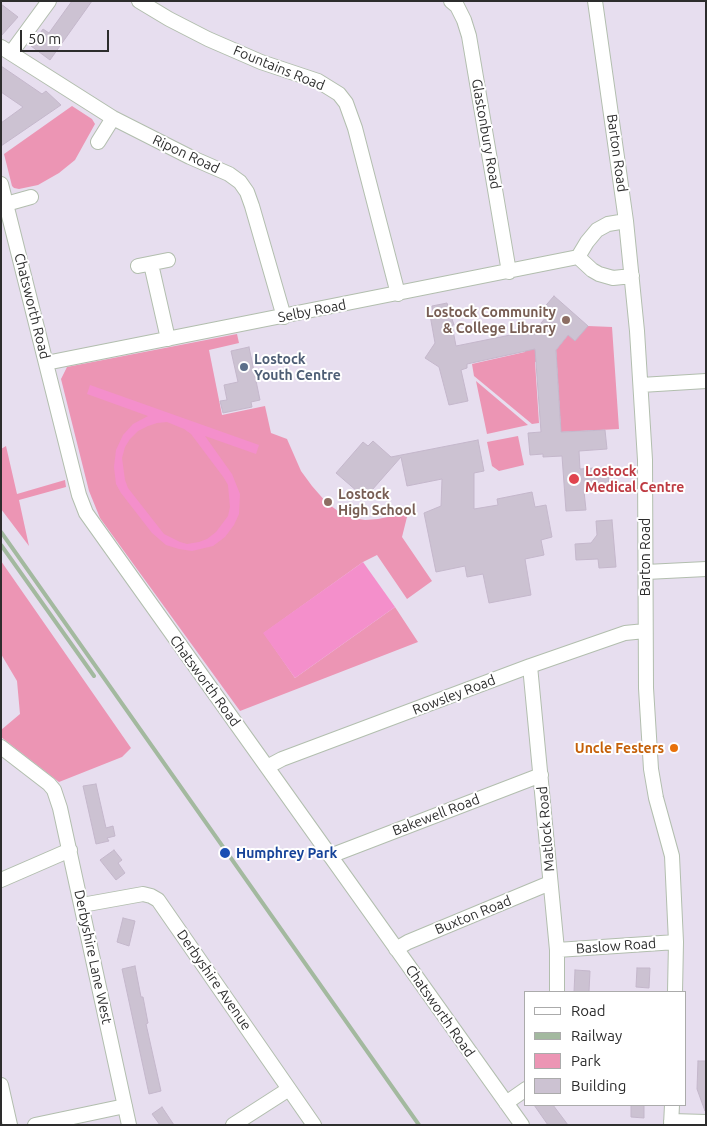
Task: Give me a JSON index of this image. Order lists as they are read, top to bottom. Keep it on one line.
{"streets":{"street":["Fountains Road","Glastonbury Road","Barton Road","Ripon Road","Chatsworth Road","Selby Road","Rowsley Road","Bakewell Road","Matlock Road","Buxton Road","Baslow Road","Derbyshire Lane West","Derbyshire Avenue"]},"crossings":[["Fountains Road","Selby Road"],["Glastonbury Road","Selby Road"],["Barton Road","Rowsley Road"],["Barton Road","Baslow Road"],["Ripon Road","Selby Road"],["Chatsworth Road","Selby Road"],["Chatsworth Road","Rowsley Road"],["Chatsworth Road","Bakewell Road"],["Chatsworth Road","Buxton Road"],["Rowsley Road","Matlock Road"],["Bakewell Road","Matlock Road"],["Matlock Road","Buxton Road"],["Matlock Road","Baslow Road"],["Derbyshire Lane West","Derbyshire Avenue"]],"places":["Lostock Community & College Library","Lostock Youth Centre","Lostock Medical Centre","Lostock High School","Uncle Festers","Humphrey Park"],"legend":["Road","Railway","Park","Building"],"scale_bar":"50 m"}
